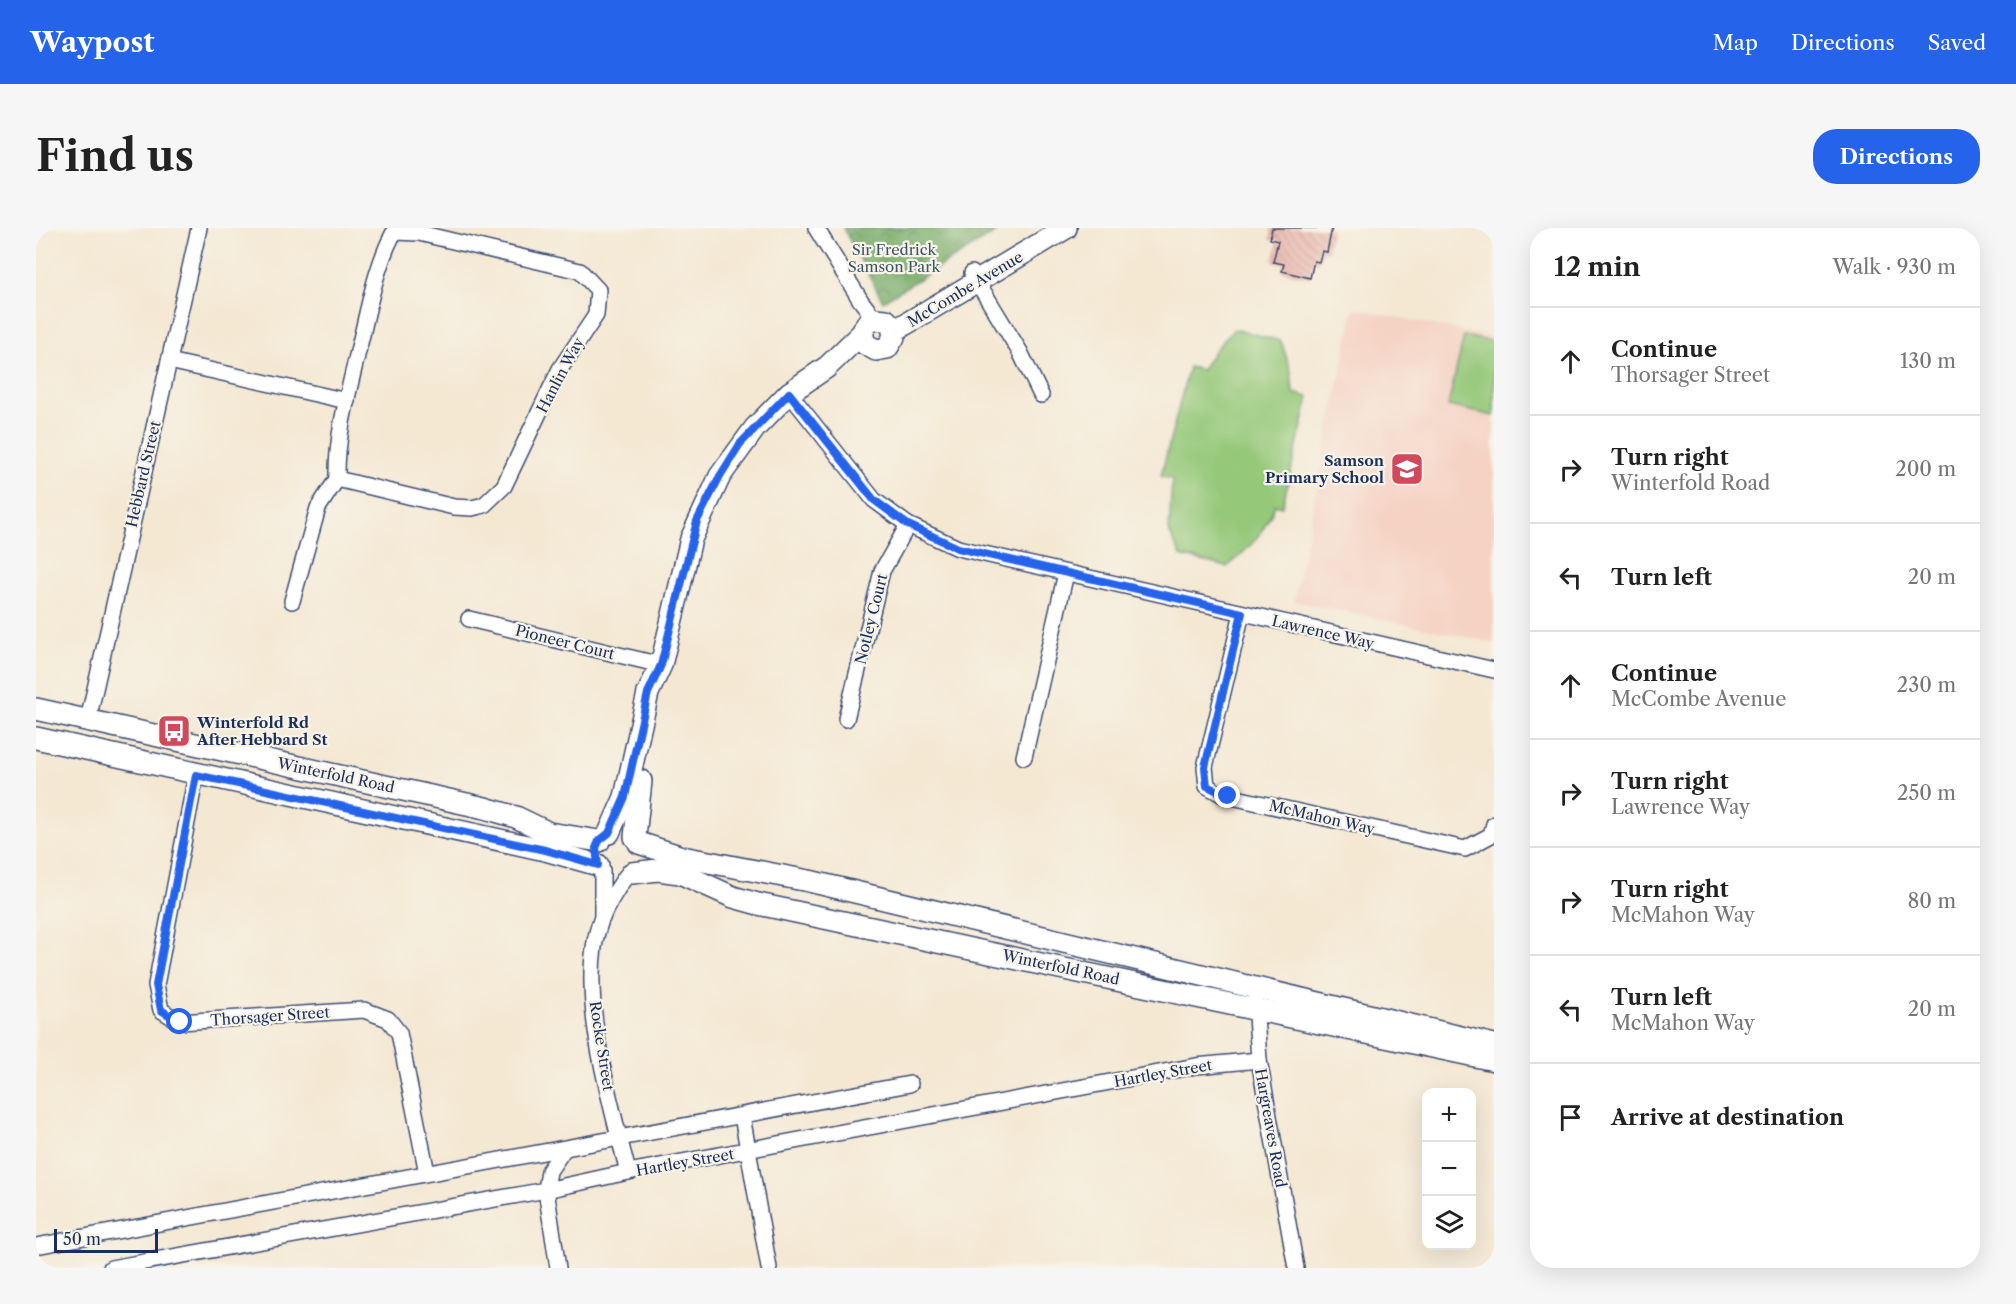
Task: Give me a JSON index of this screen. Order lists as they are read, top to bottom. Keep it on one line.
{"streets":{"main road":["McCombe Avenue","Winterfold Road"],"street":["Hanlin Way","Hebbard Street","Notley Court","Lawrence Way","Pioneer Court","McMahon Way","Thorsager Street","Rocke Street","Hartley Street","Hargreaves Road"]},"crossings":[["McCombe Avenue","Lawrence Way"],["McCombe Avenue","Pioneer Court"],["McCombe Avenue","Winterfold Road"],["McCombe Avenue","Rocke Street"],["Hebbard Street","Winterfold Road"],["Notley Court","Lawrence Way"],["Lawrence Way","McMahon Way"],["Winterfold Road","Thorsager Street"],["Winterfold Road","Rocke Street"],["Winterfold Road","Hargreaves Road"],["Rocke Street","Hartley Street"],["Hartley Street","Hargreaves Road"]],"parks":["Sir Fredrick Samson Park"],"places":{"school or university":["Samson Primary School"],"bus stop":["Winterfold Rd After Hebbard St"]},"scale_bar":"50 m","page":{"header":"Waypost","nav":["Map","Directions","Saved"],"buttons":"Directions","title":"Find us","heading":["12 min","Walk · 930 m"],"list":[["Continue","Thorsager Street","130 m"],["Turn right","Winterfold Road","200 m"],["Turn left","20 m"],["Continue","McCombe Avenue","230 m"],["Turn right","Lawrence Way","250 m"],["Turn right","McMahon Way","80 m"],["Turn left","McMahon Way","20 m"],"Arrive at destination"],"map_buttons":["+","−"],"scale":"50 m"}}
